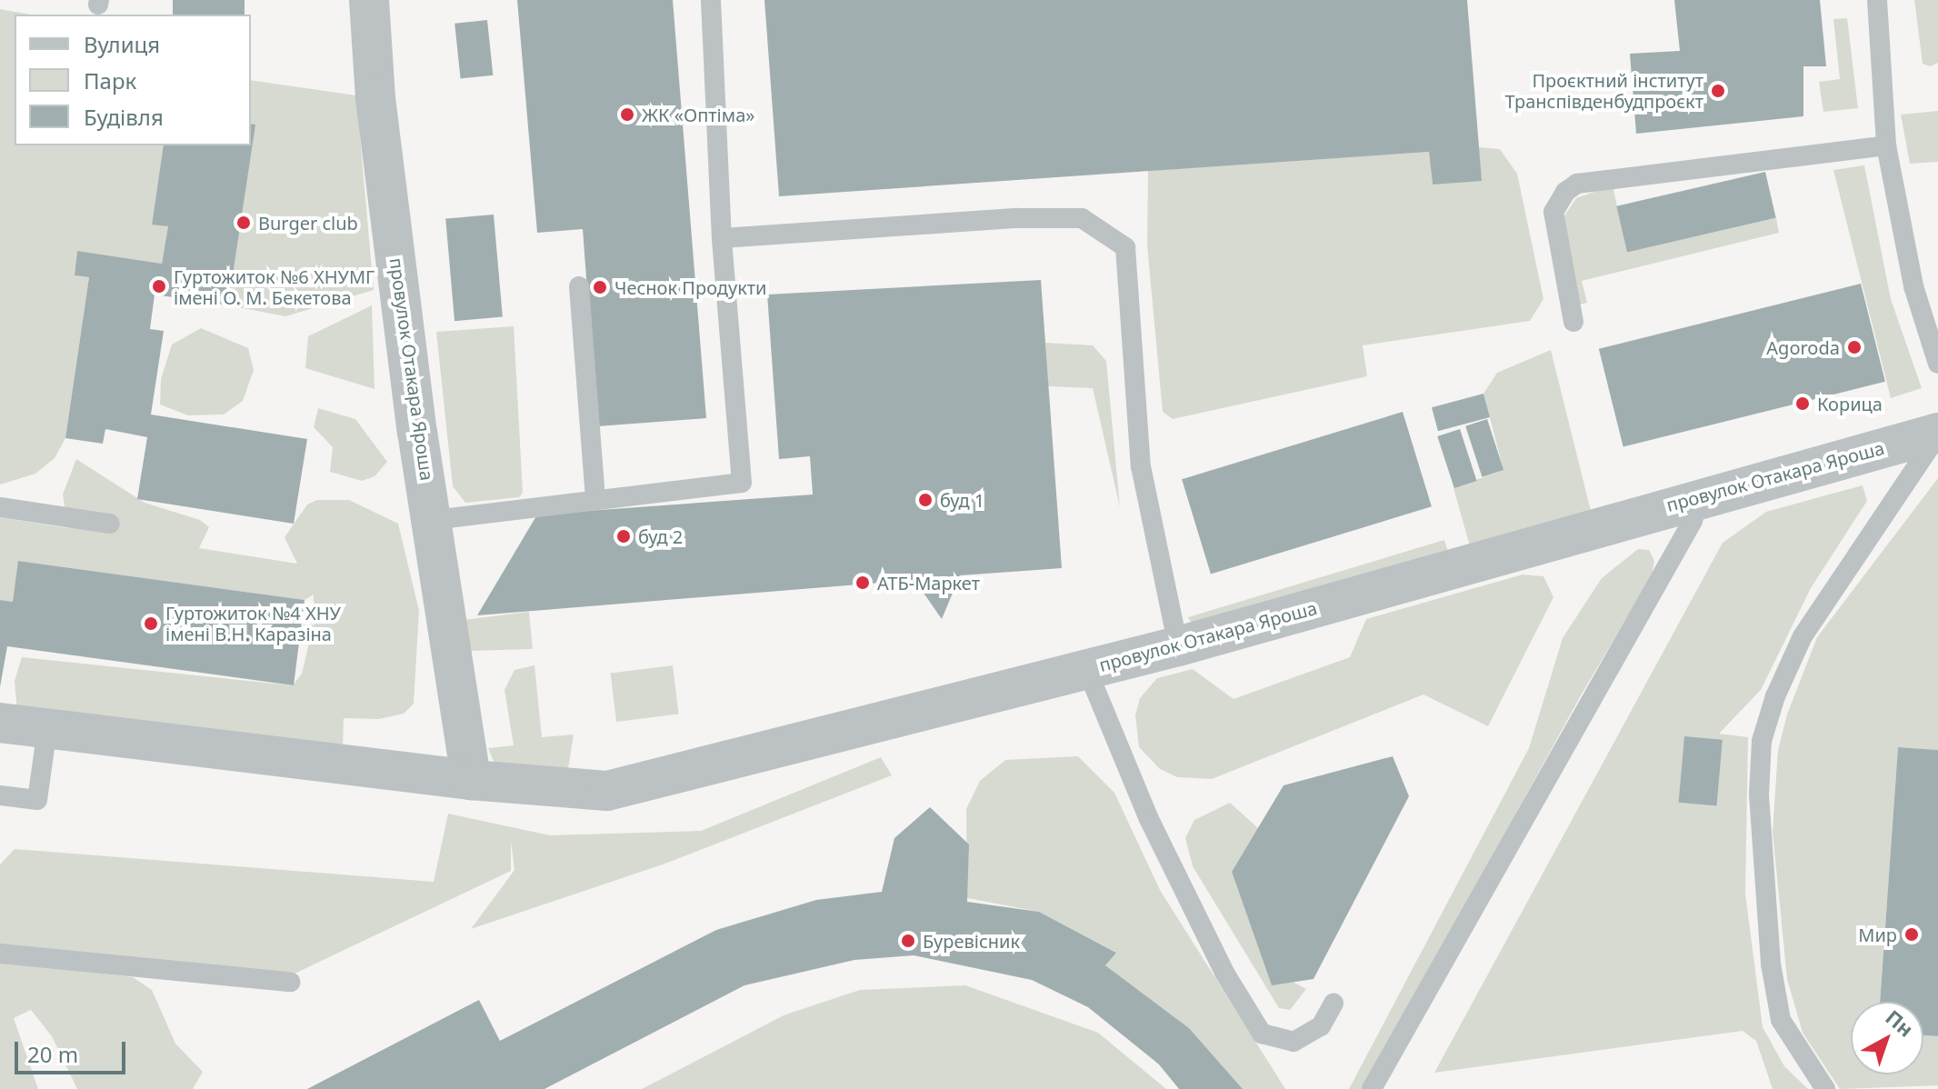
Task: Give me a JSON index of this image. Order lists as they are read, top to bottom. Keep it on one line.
{"streets":{"street":["провулок Отакара Яроша"]},"places":["Проєктний інститут Транспівденбудпроєкт","ЖК «Оптіма»","Burger club","Гуртожиток №6 ХНУМГ імені О. М. Бекетова","Чеснок Продукти","Agoroda","Корица","буд 1","буд 2","АТБ-Маркет","Гуртожиток №4 ХНУ імені В.Н. Каразіна","Мир","Буревісник"],"legend":["Вулиця","Парк","Будівля"],"scale_bar":"20 m","north":"top right"}
